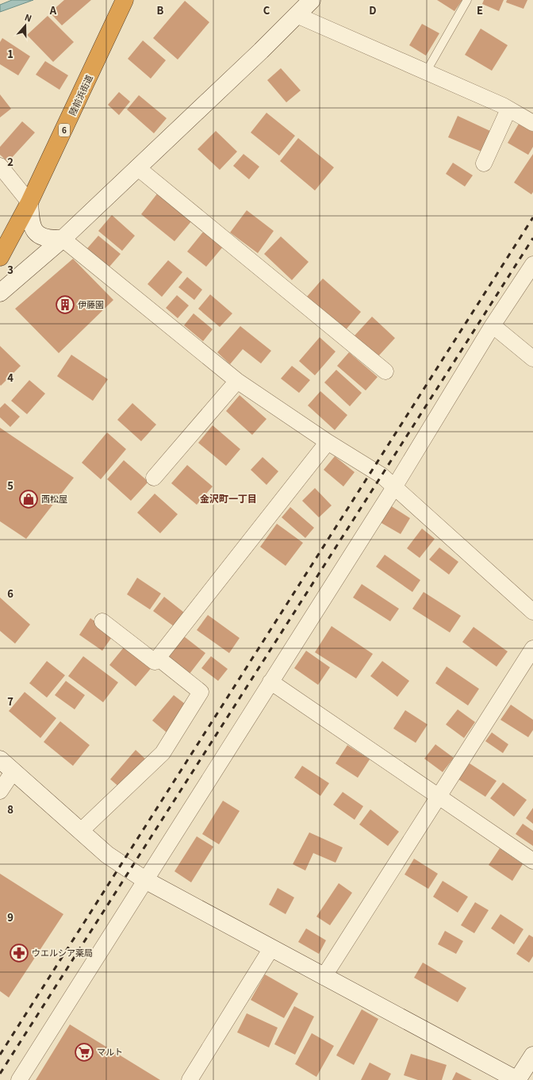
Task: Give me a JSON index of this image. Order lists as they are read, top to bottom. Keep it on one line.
{"streets":{"highway":["陸前浜街道","6"]},"districts":["金沢町一丁目"],"places":{"building":["伊藤園"],"shop":["西松屋"],"pharmacy":["ウエルシア薬局"],"supermarket":["マルト"]},"north":"top","grid":{"columns":["A","B","C","D","E"],"rows":["1","2","3","4","5","6","7","8","9"]}}
